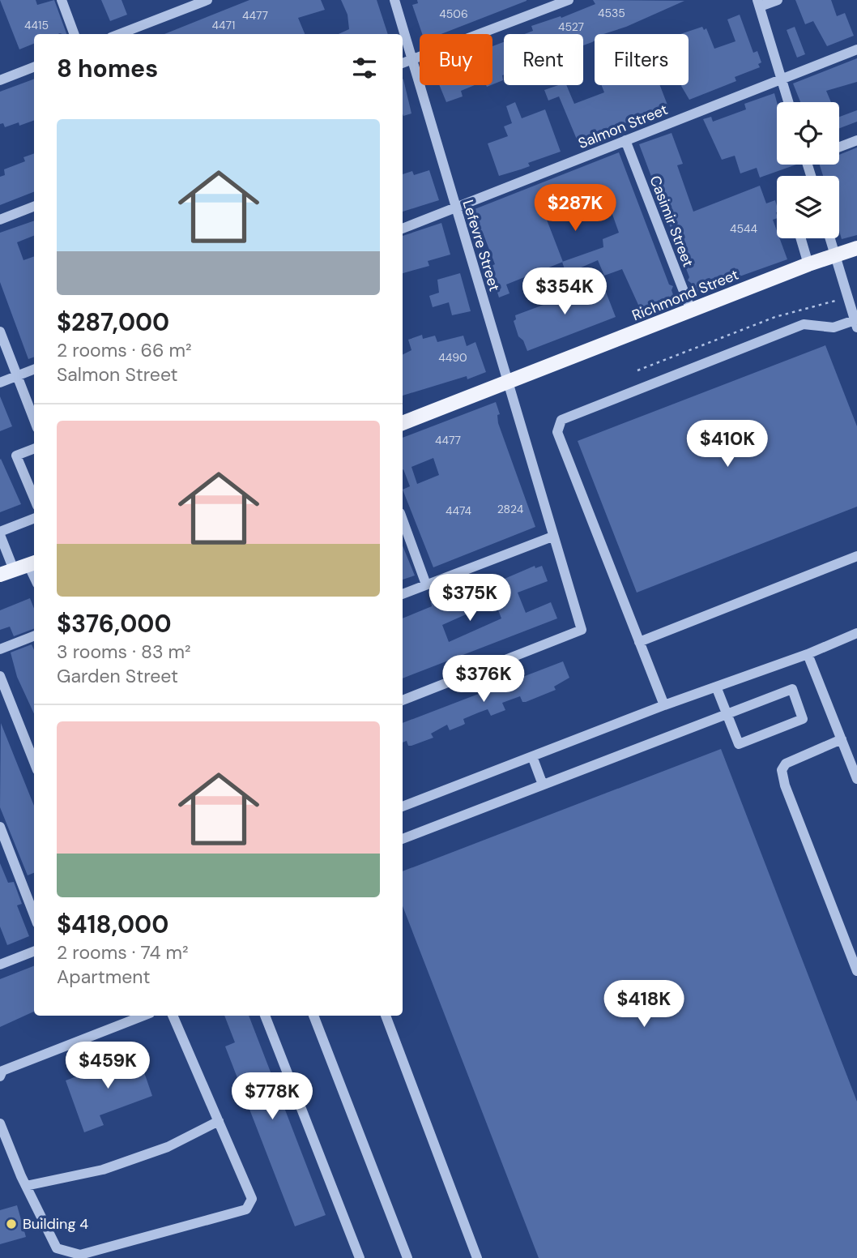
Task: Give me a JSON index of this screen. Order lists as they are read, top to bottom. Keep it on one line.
{"streets":{"main road":["Richmond Street"],"street":["Salmon Street","Casimir Street","Lefevre Street"]},"crossings":[["Salmon Street","Casimir Street"],["Salmon Street","Lefevre Street"],["Casimir Street","Richmond Street"],["Lefevre Street","Richmond Street"]],"places":["Building 4"],"house_numbers":["4535","4506","4477","4415","4471","4527","4544","4490","4477","2824","4474"],"page":{"chip":["Buy","Rent","Filters"],"heading":"8 homes","list":[{"name":"$287,000","note":"2 rooms · 66 m² · Salmon Street"},{"name":"$376,000","note":"3 rooms · 83 m² · Garden Street"},{"name":"$418,000","note":"2 rooms · 74 m² · Apartment"}],"price":["$287K","$354K","$410K","$375K","$376K","$418K","$459K","$778K"]}}
